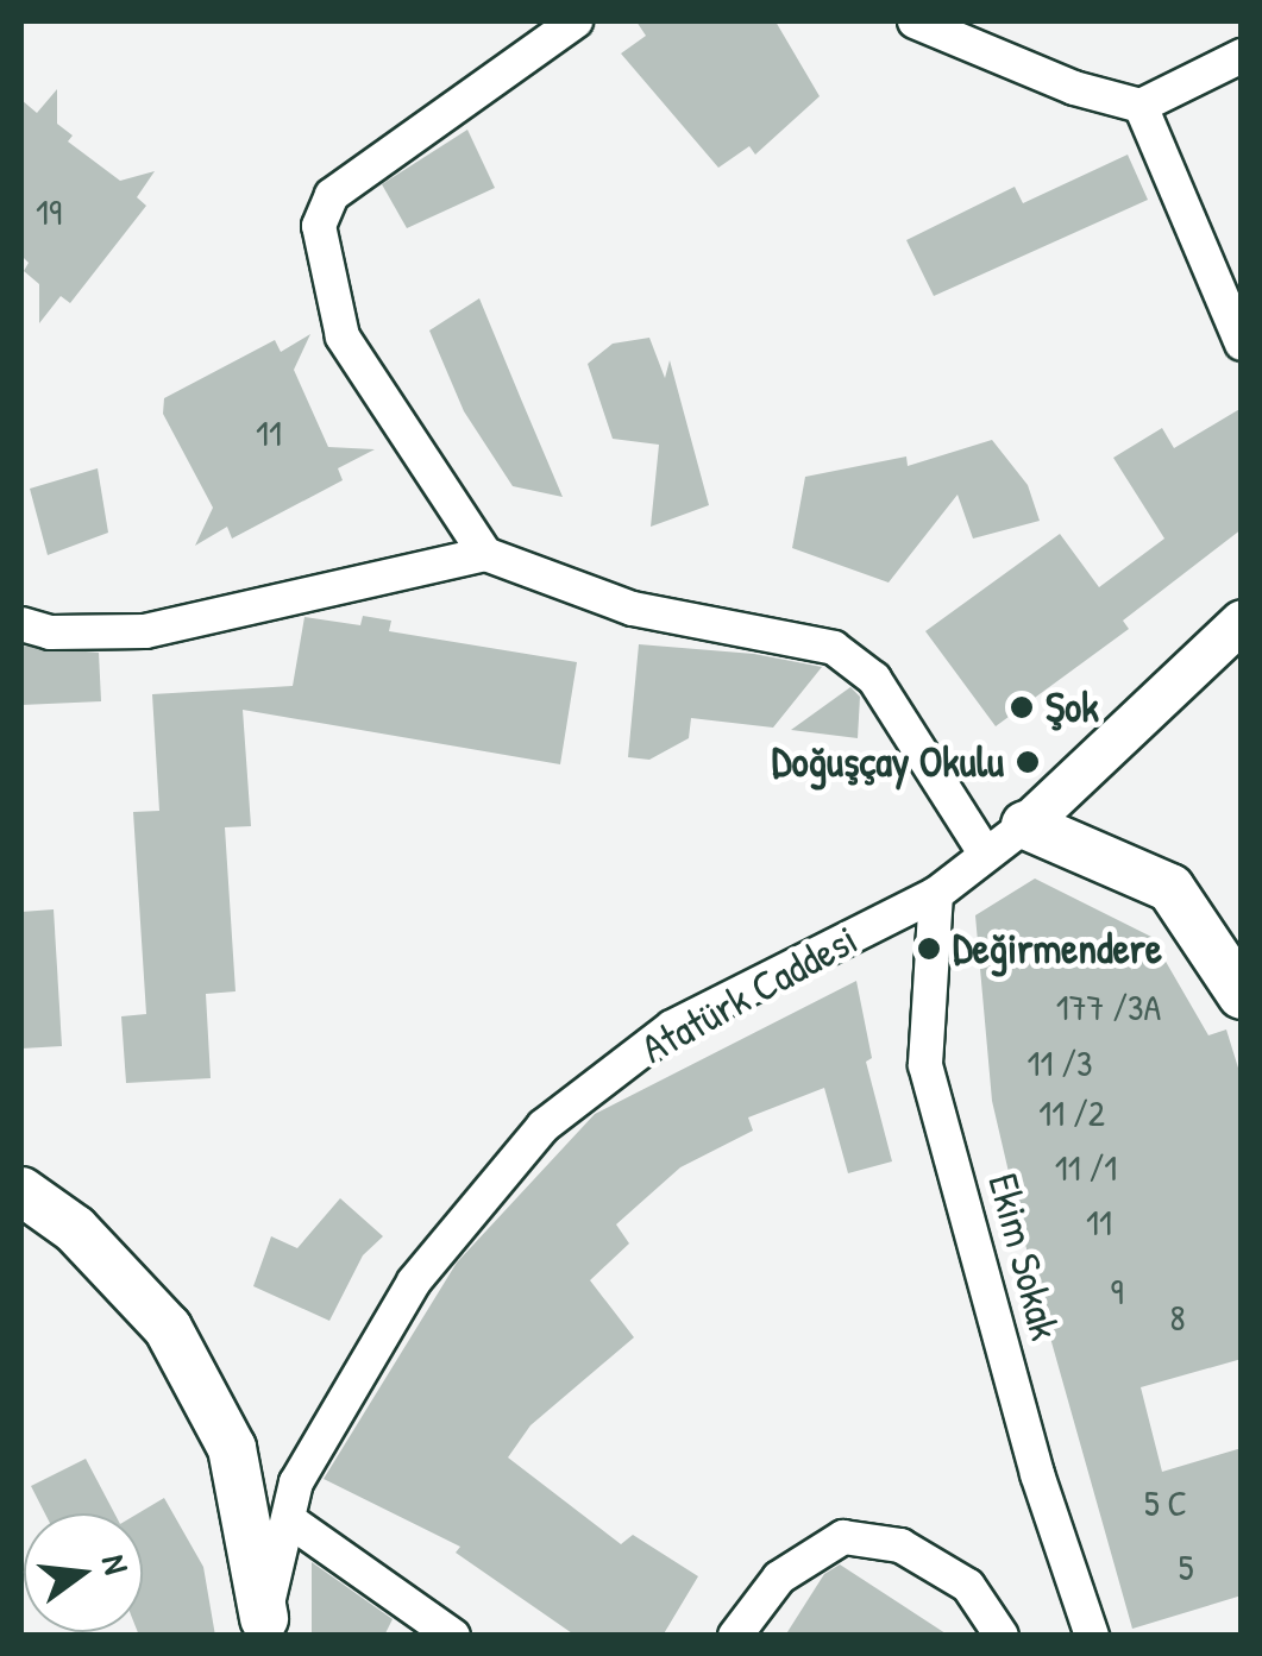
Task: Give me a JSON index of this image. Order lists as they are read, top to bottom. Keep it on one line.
{"streets":{"street":["Atatürk Caddesi","Ekim Sokak"]},"crossings":[["Atatürk Caddesi","Ekim Sokak"]],"places":["Şok","Doğuşçay Okulu","Değirmendere"],"house_numbers":["19","11","177 /3A","11 /3","11 /2","11 /1","11","9","8","5 C","5"],"north":"right"}
